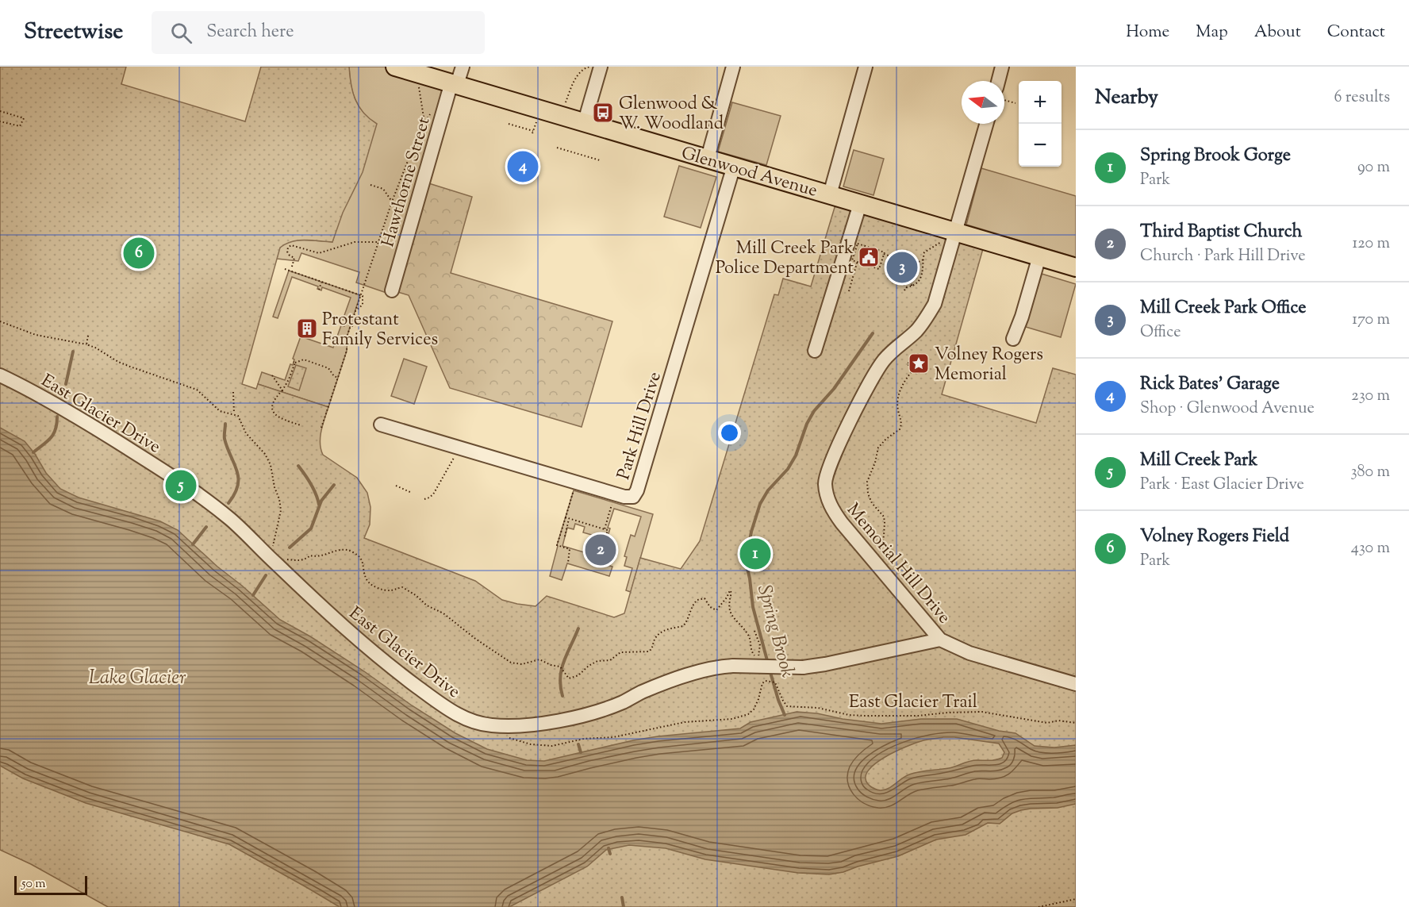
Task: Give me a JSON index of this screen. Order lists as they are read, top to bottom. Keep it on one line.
{"streets":{"main road":["Glenwood Avenue"],"street":["Hawthorne Street","East Glacier Drive","Park Hill Drive","Memorial Hill Drive"],"path":["East Glacier Trail"]},"crossings":[["Glenwood Avenue","Hawthorne Street"],["Glenwood Avenue","Park Hill Drive"],["Glenwood Avenue","Memorial Hill Drive"],["East Glacier Drive","Memorial Hill Drive"]],"water":["Spring Brook","Lake Glacier"],"places":{"bus stop":["Glenwood & W. Woodland"],"public building":["Mill Creek Park Police Department"],"building":["Protestant Family Services"],"place":["Volney Rogers Memorial"]},"scale_bar":"50 m","north":"left","page":{"header":"Streetwise","search":"Search here","nav":["Home","Map","About","Contact"],"heading":["Nearby","6 results"],"map_buttons":["+","−"],"list":[{"mark":"1","name":"Spring Brook Gorge","note":"Park","value":"90 m"},{"mark":"2","name":"Third Baptist Church","note":"Church · Park Hill Drive","value":"120 m"},{"mark":"3","name":"Mill Creek Park Office","note":"Office","value":"170 m"},{"mark":"4","name":"Rick Bates' Garage","note":"Shop · Glenwood Avenue","value":"230 m"},{"mark":"5","name":"Mill Creek Park","note":"Park · East Glacier Drive","value":"380 m"},{"mark":"6","name":"Volney Rogers Field","note":"Park","value":"430 m"}],"pins":["4","6","3","5","2","1"],"scale":"50 m"}}
